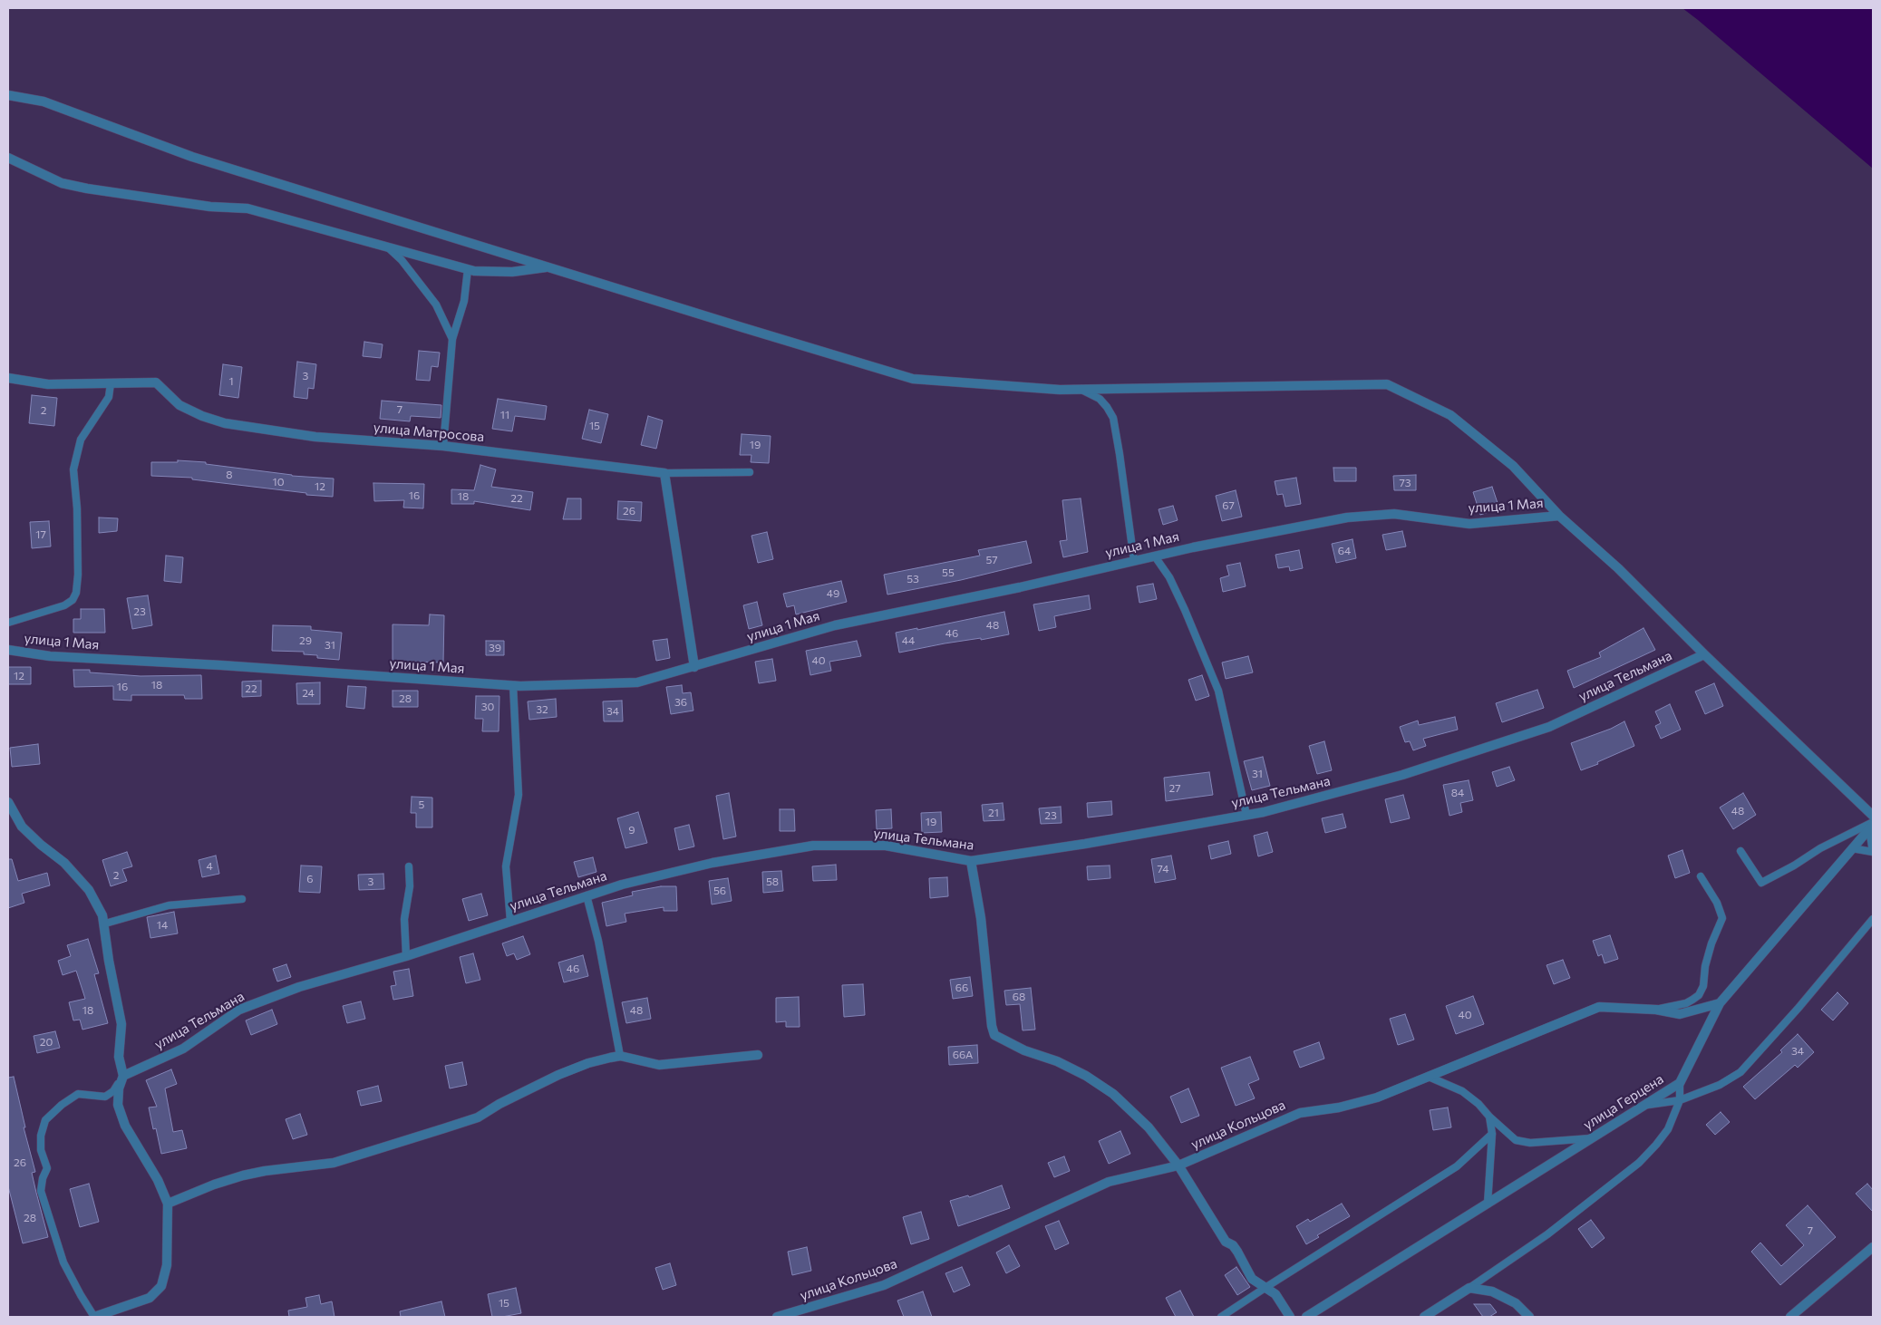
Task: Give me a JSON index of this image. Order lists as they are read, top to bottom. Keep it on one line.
{"streets":{"street":["улица Матросова","улица 1 Мая","улица Тельмана","улица Герцена","улица Кольцова"]},"crossings":[["улица Герцена","улица Кольцова"]],"house_numbers":["3","1","7","2","11","15","19","8","10","73","12","16","18","22","67","26","17","64","57","55","53","49","23","48","46","29","44","31","39","40","12","18","16","22","24","28","36","30","32","34","31","27","84","5","48","21","23","19","9","4","74","2","6","3","58","56","14","46","66","68","18","48","40","20","34","66А","26","28","7","15"]}
